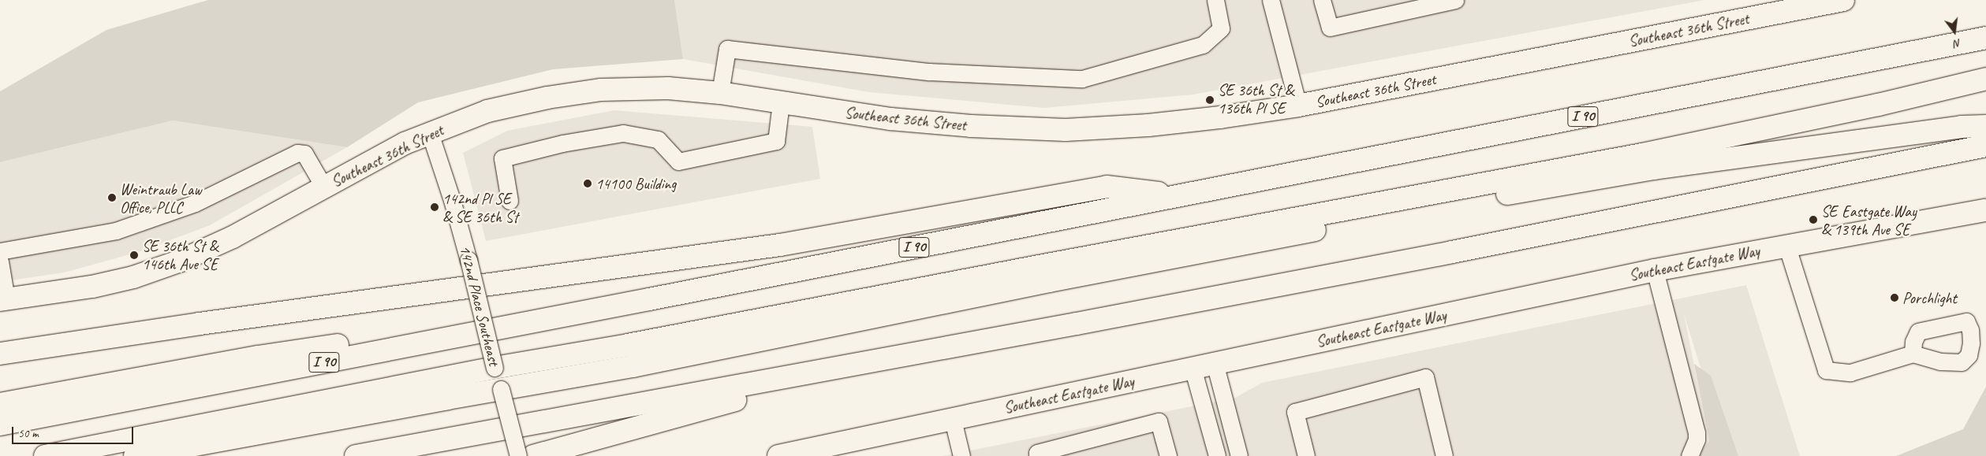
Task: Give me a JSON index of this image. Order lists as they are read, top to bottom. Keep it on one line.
{"streets":{"main road":["Southeast 36th Street","I 90","Southeast Eastgate Way"],"street":["142nd Place Southeast"]},"crossings":[["Southeast 36th Street","142nd Place Southeast"]],"places":["SE 36th St & 136th Pl SE","14100 Building","Weintraub Law Office, PLLC","142nd Pl SE & SE 36th St","SE Eastgate Way & 139th Ave SE","SE 36th St & 146th Ave SE","Porchlight"],"scale_bar":"50 m","north":"bottom"}
